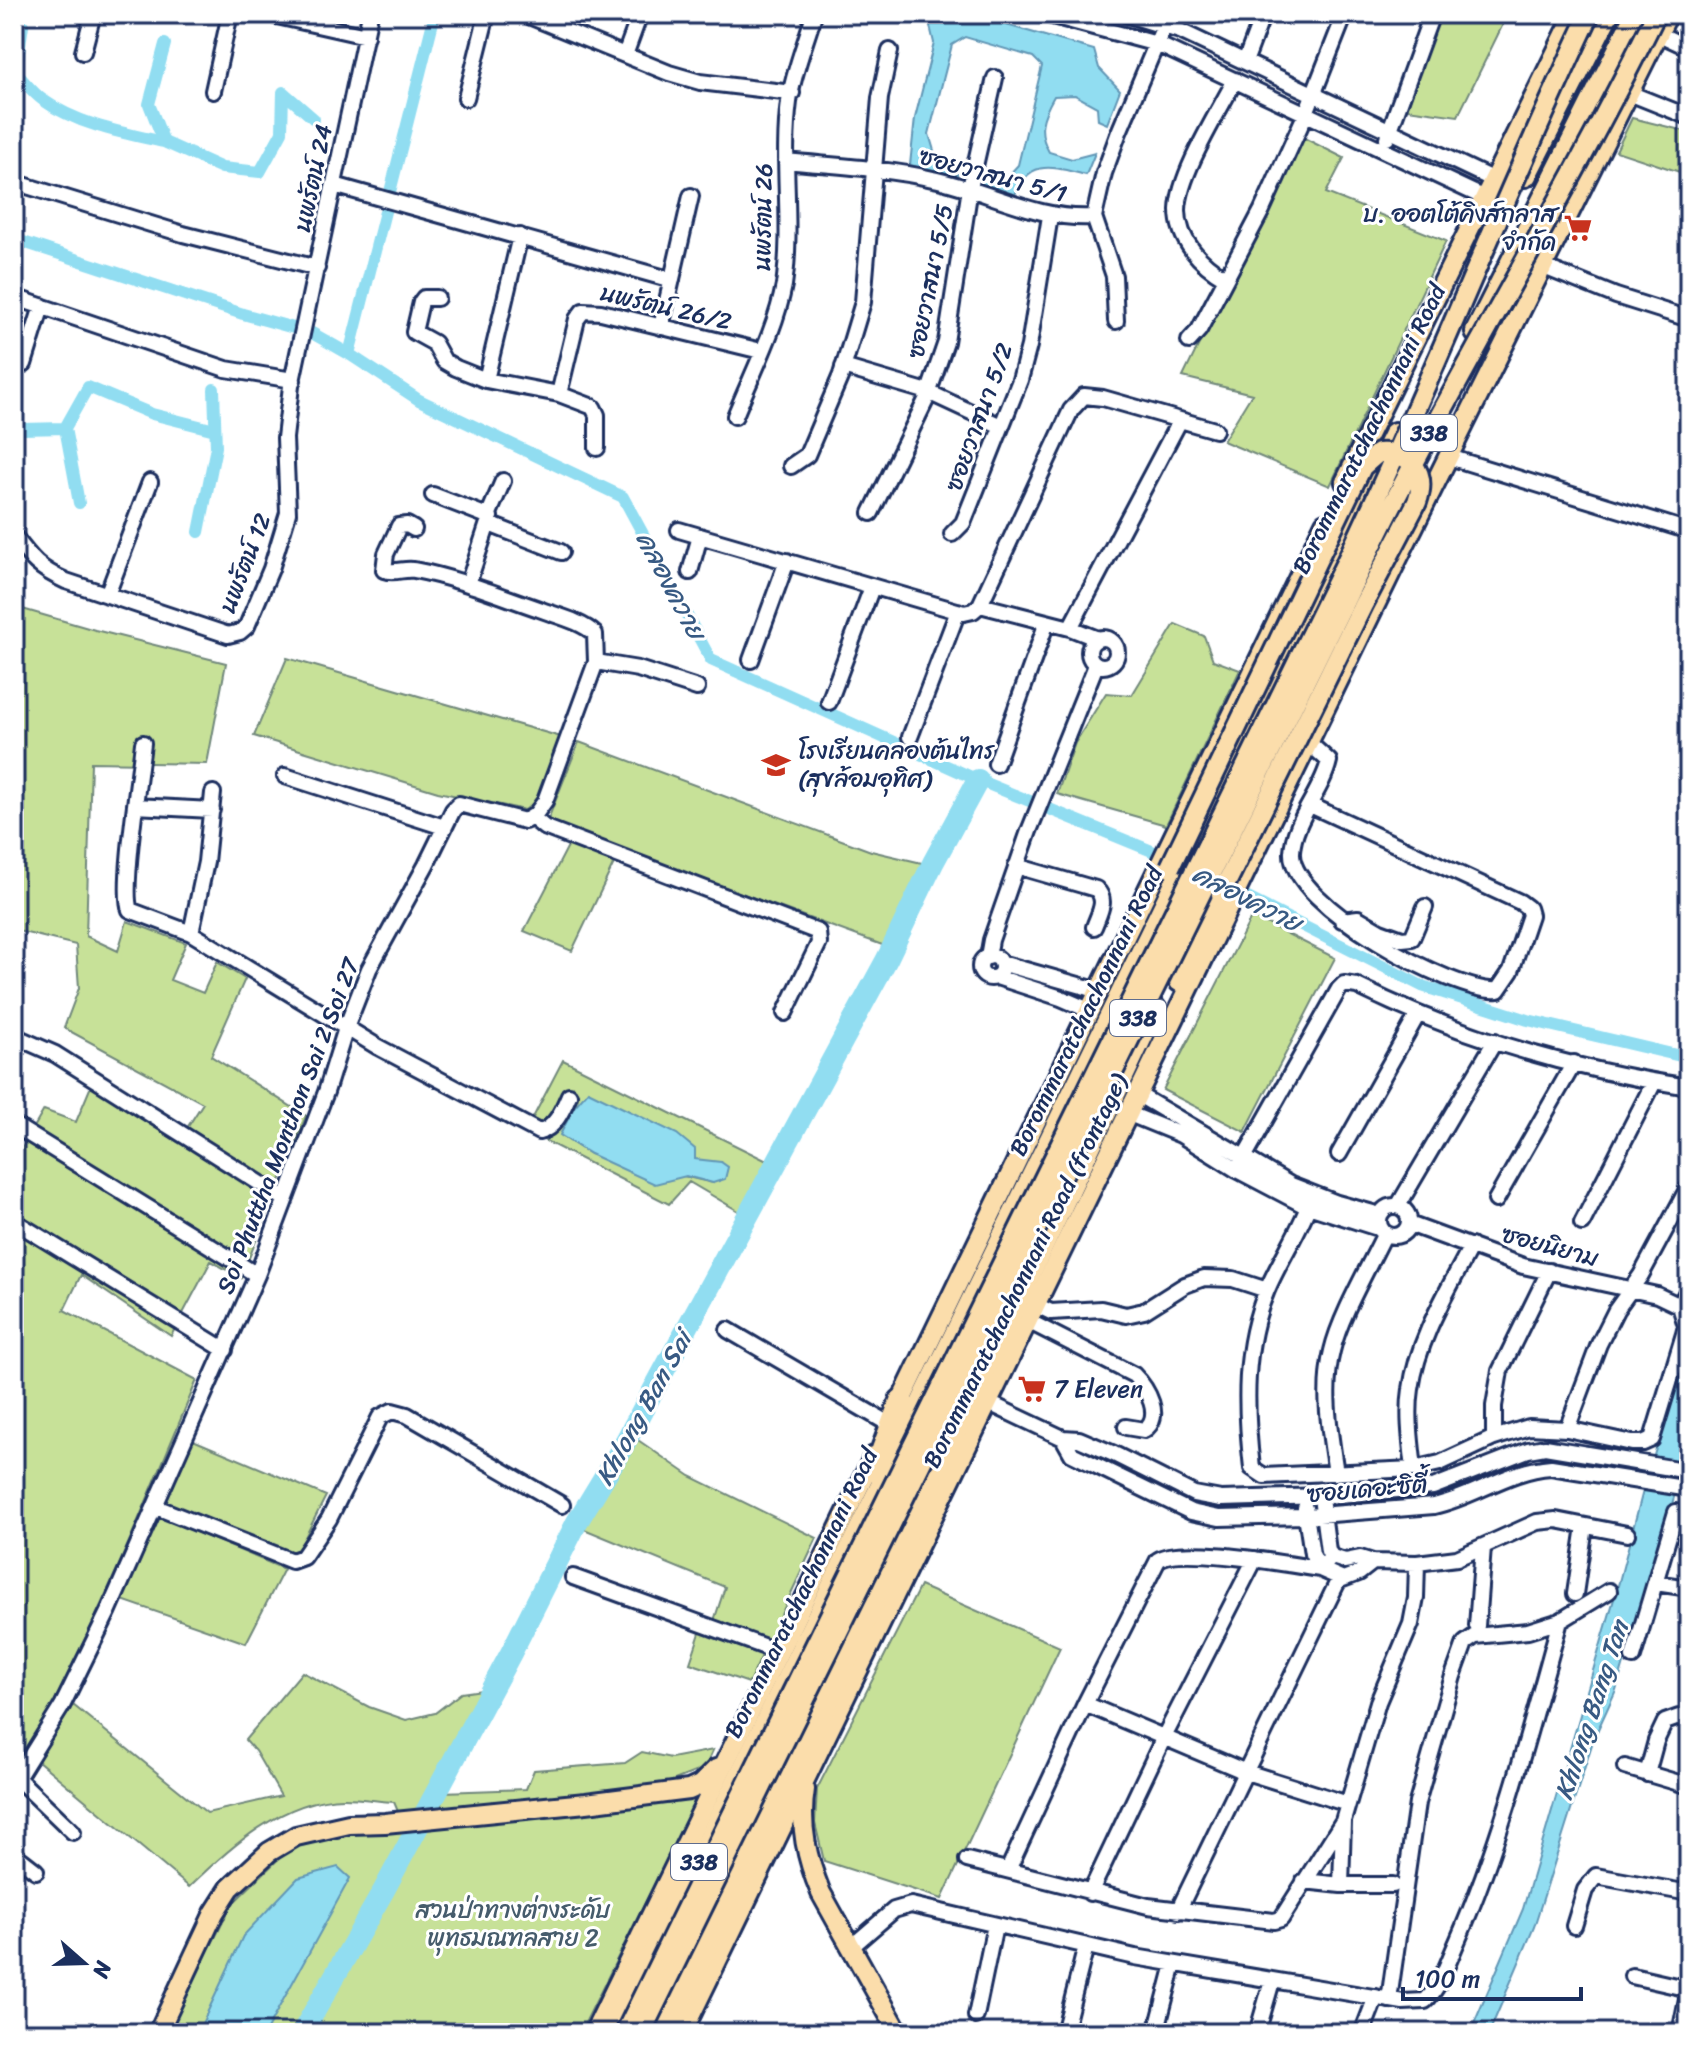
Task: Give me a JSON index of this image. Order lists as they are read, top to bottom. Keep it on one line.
{"streets":{"highway":["Borommaratchachonnani Road","338"],"main road":["Borommaratchachonnani Road (frontage)"],"street":["ซอยวาสนา 5/1","นพรัตน์ 24","นพรัตน์ 26","ซอยวาสนา 5/5","นพรัตน์ 26/2","ซอยวาสนา 5/2","นพรัตน์ 12","Soi Phuttha Monthon Sai 2 Soi 27","ซอยนิยาม","ซอยเดอะซิตี้"]},"crossings":[["ซอยวาสนา 5/1","นพรัตน์ 26"],["ซอยวาสนา 5/1","ซอยวาสนา 5/5"],["ซอยวาสนา 5/1","ซอยวาสนา 5/2"],["นพรัตน์ 24","นพรัตน์ 12"],["นพรัตน์ 26","นพรัตน์ 26/2"],["Borommaratchachonnani Road","338"],["338","Borommaratchachonnani Road (frontage)"],["Borommaratchachonnani Road (frontage)","ซอยเดอะซิตี้"]],"water":["คลองควาย","Khlong Ban Sai","Khlong Bang Tan"],"parks":["สวนป่าทางต่างระดับ พุทธมณฑลสาย 2"],"places":{"supermarket":["บ. ออตโต้คิงส์กลาส จำกัด","7 Eleven"],"school or university":["โรงเรียนคลองต้นไทร (สุขล้อมอุทิศ)"]},"scale_bar":"100 m","north":"right"}
